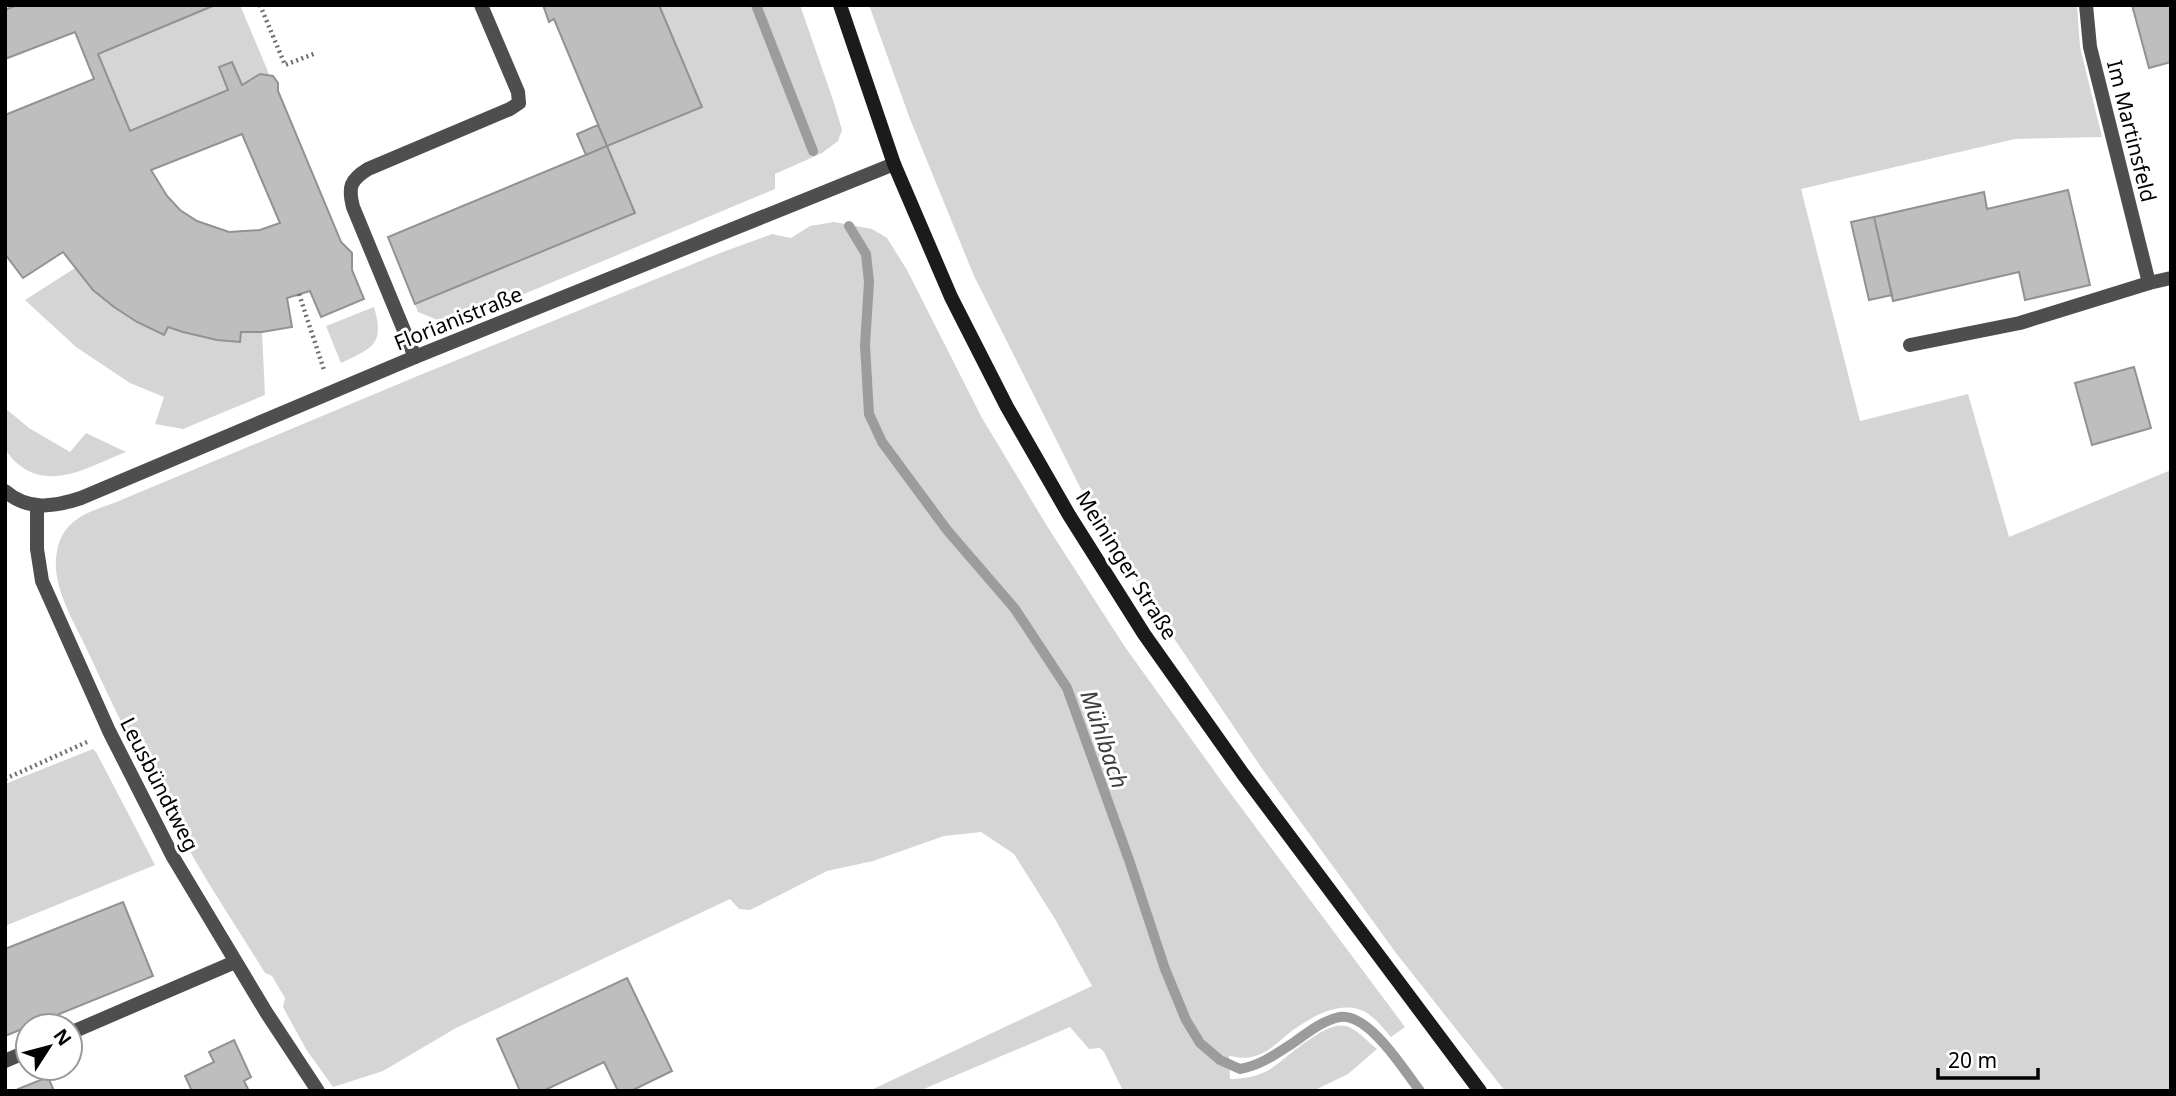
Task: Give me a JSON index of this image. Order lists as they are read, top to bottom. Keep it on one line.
{"streets":{"main road":["Meininger Straße"],"street":["Im Martinsfeld","Florianistraße","Leusbündtweg"]},"crossings":[["Florianistraße","Meininger Straße"],["Florianistraße","Leusbündtweg"]],"water":["Mühlbach"],"scale_bar":"20 m","north":"top right"}
